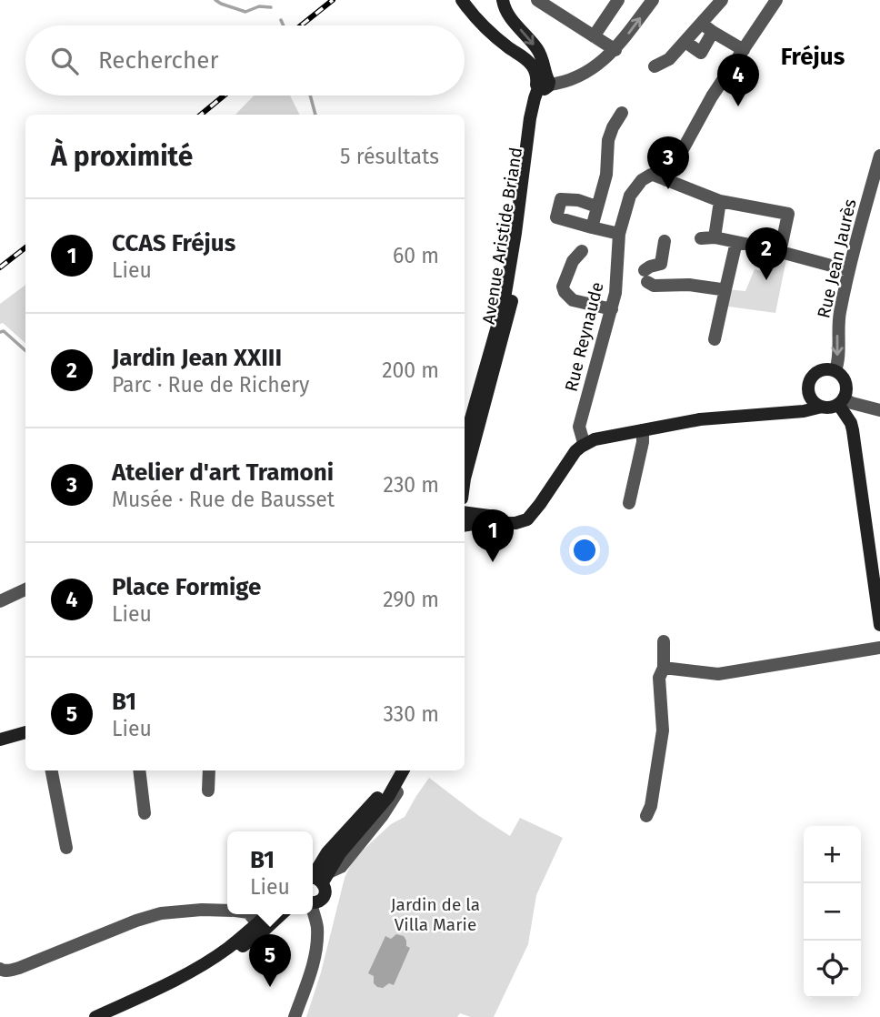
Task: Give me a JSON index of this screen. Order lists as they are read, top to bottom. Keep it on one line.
{"streets":{"main road":["Avenue Aristide Briand"],"street":["Rue Jean Jaurès","Rue Reynaude"]},"one_way":["Rue Jean Jaurès"],"districts":["Fréjus"],"parks":["Jardin de la Villa Marie"],"page":{"search":"Rechercher","pins":["4","3","2","1","5"],"heading":["À proximité","5 résultats"],"list":[{"mark":"1","name":"CCAS Fréjus","note":"Lieu","value":"60 m"},{"mark":"2","name":"Jardin Jean XXIII","note":"Parc · Rue de Richery","value":"200 m"},{"mark":"3","name":"Atelier d'art Tramoni","note":"Musée · Rue de Bausset","value":"230 m"},{"mark":"4","name":"Place Formige","note":"Lieu","value":"290 m"},{"mark":"5","name":"B1","note":"Lieu","value":"330 m"}],"map_buttons":["+","−"],"popup":["B1","Lieu"]}}
